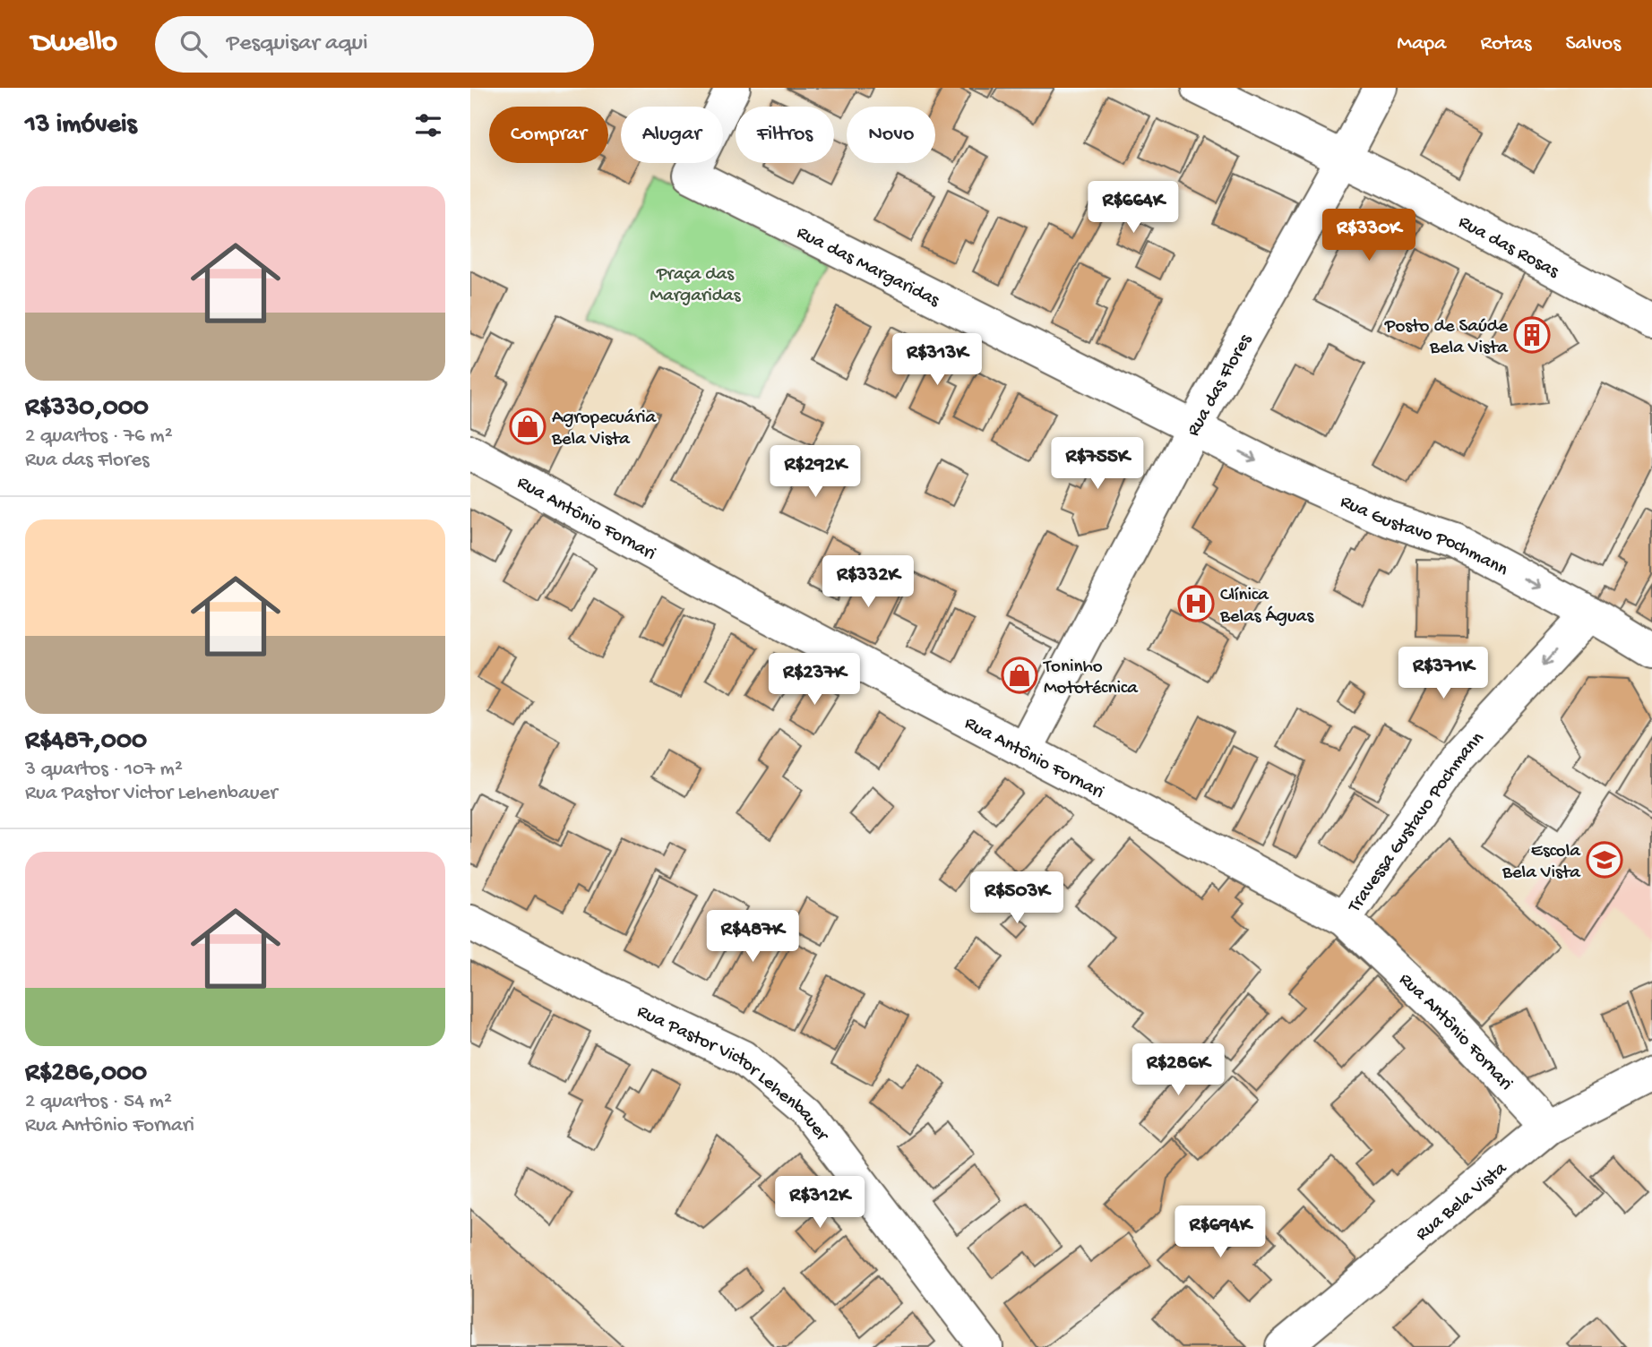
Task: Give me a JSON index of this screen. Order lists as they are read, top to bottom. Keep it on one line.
{"streets":{"street":["Rua das Rosas","Rua das Margaridas","Rua das Flores","Rua Antônio Fornari","Rua Gustavo Pochmann","Travessa Gustavo Pochmann","Rua Pastor Victor Lehenbauer","Rua Bela Vista"]},"crossings":[["Rua das Rosas","Rua das Flores"],["Rua das Margaridas","Rua das Flores"],["Rua das Margaridas","Rua Gustavo Pochmann"],["Rua das Flores","Rua Antônio Fornari"],["Rua das Flores","Rua Gustavo Pochmann"],["Rua Antônio Fornari","Travessa Gustavo Pochmann"],["Rua Antônio Fornari","Rua Bela Vista"],["Rua Gustavo Pochmann","Travessa Gustavo Pochmann"]],"one_way":["Rua Gustavo Pochmann","Travessa Gustavo Pochmann"],"parks":["Praça das Margaridas"],"places":{"building":["Posto de Saúde Bela Vista"],"shop":["Agropecuária Bela Vista","Toninho Mototécnica"],"hospital":["Clínica Belas Águas"],"school or university":["Escola Bela Vista"]},"page":{"header":"Dwello","search":"Pesquisar aqui","nav":["Mapa","Rotas","Salvos"],"heading":"13 imóveis","chip":["Comprar","Alugar","Filtros","Novo"],"list":[{"name":"R$330,000","note":"2 quartos · 76 m² · Rua das Flores"},{"name":"R$487,000","note":"3 quartos · 107 m² · Rua Pastor Victor Lehenbauer"},{"name":"R$286,000","note":"2 quartos · 54 m² · Rua Antônio Fornari"}],"price":["R$664K","R$330K","R$313K","R$755K","R$292K","R$332K","R$371K","R$237K","R$503K","R$487K","R$286K","R$312K","R$694K"]}}
